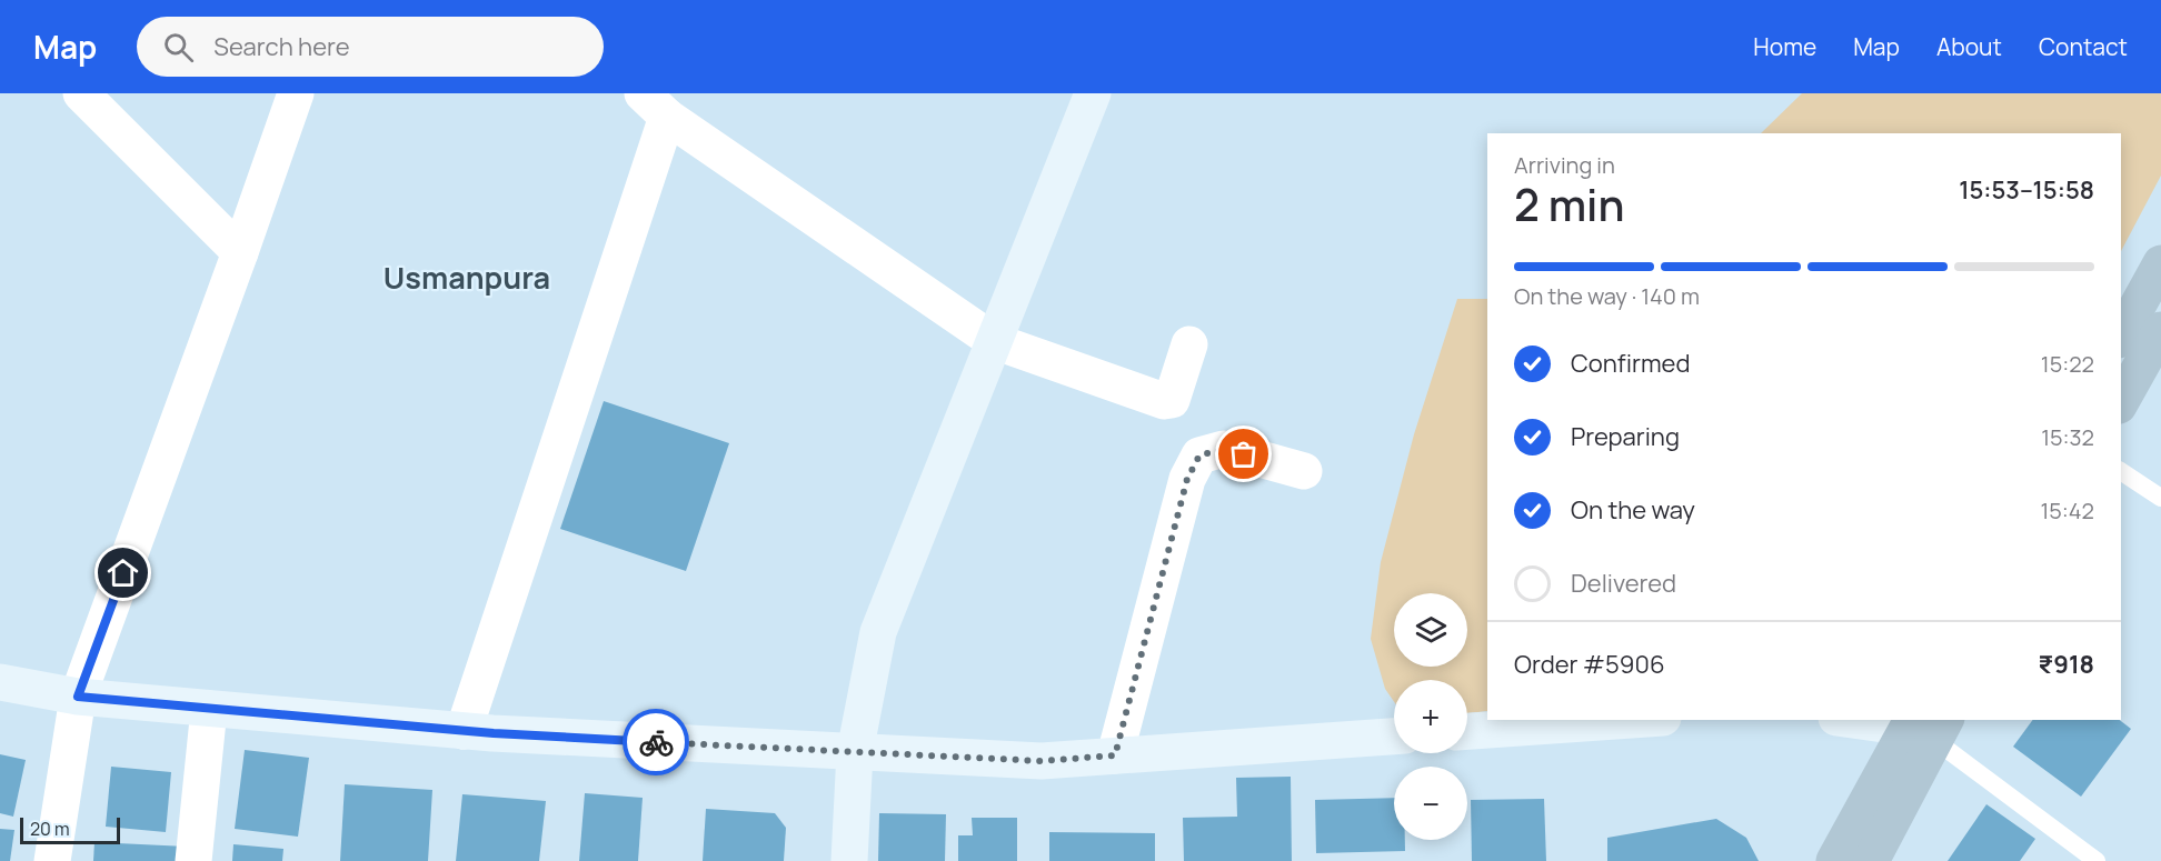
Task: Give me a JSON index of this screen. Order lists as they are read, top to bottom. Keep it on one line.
{"districts":["Usmanpura"],"scale_bar":"20 m","page":{"header":"Map","search":"Search here","nav":["Home","Map","About","Contact"],"heading":["2 min","Arriving in","15:53–15:58"],"panel":["Order #5906","₹918"],"bar":"On the way · 140 m","list":[["Confirmed","15:22"],["Preparing","15:32"],["On the way","15:42"],"Delivered"],"map_buttons":["+","−"],"scale":"20 m"}}
